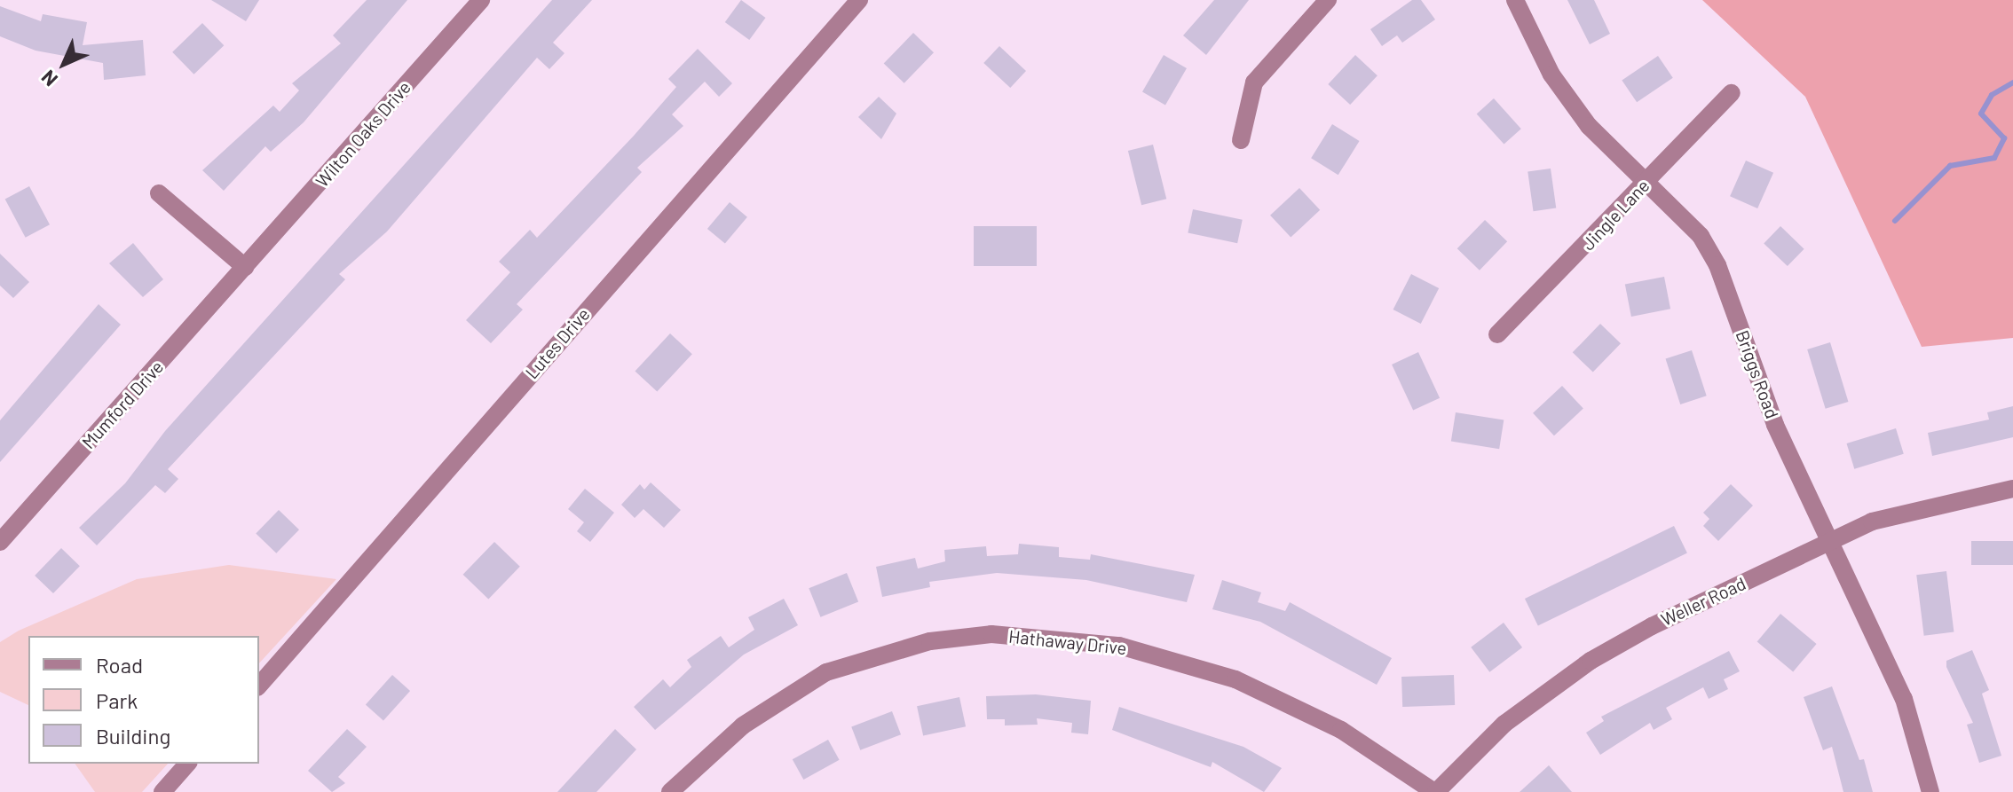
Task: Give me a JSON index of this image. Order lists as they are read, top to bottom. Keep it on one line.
{"streets":{"street":["Wilton Oaks Drive","Jingle Lane","Lutes Drive","Briggs Road","Mumford Drive","Weller Road","Hathaway Drive"]},"crossings":[["Wilton Oaks Drive","Mumford Drive"],["Jingle Lane","Briggs Road"],["Briggs Road","Weller Road"],["Weller Road","Hathaway Drive"]],"legend":["Road","Park","Building"],"north":"bottom left"}
